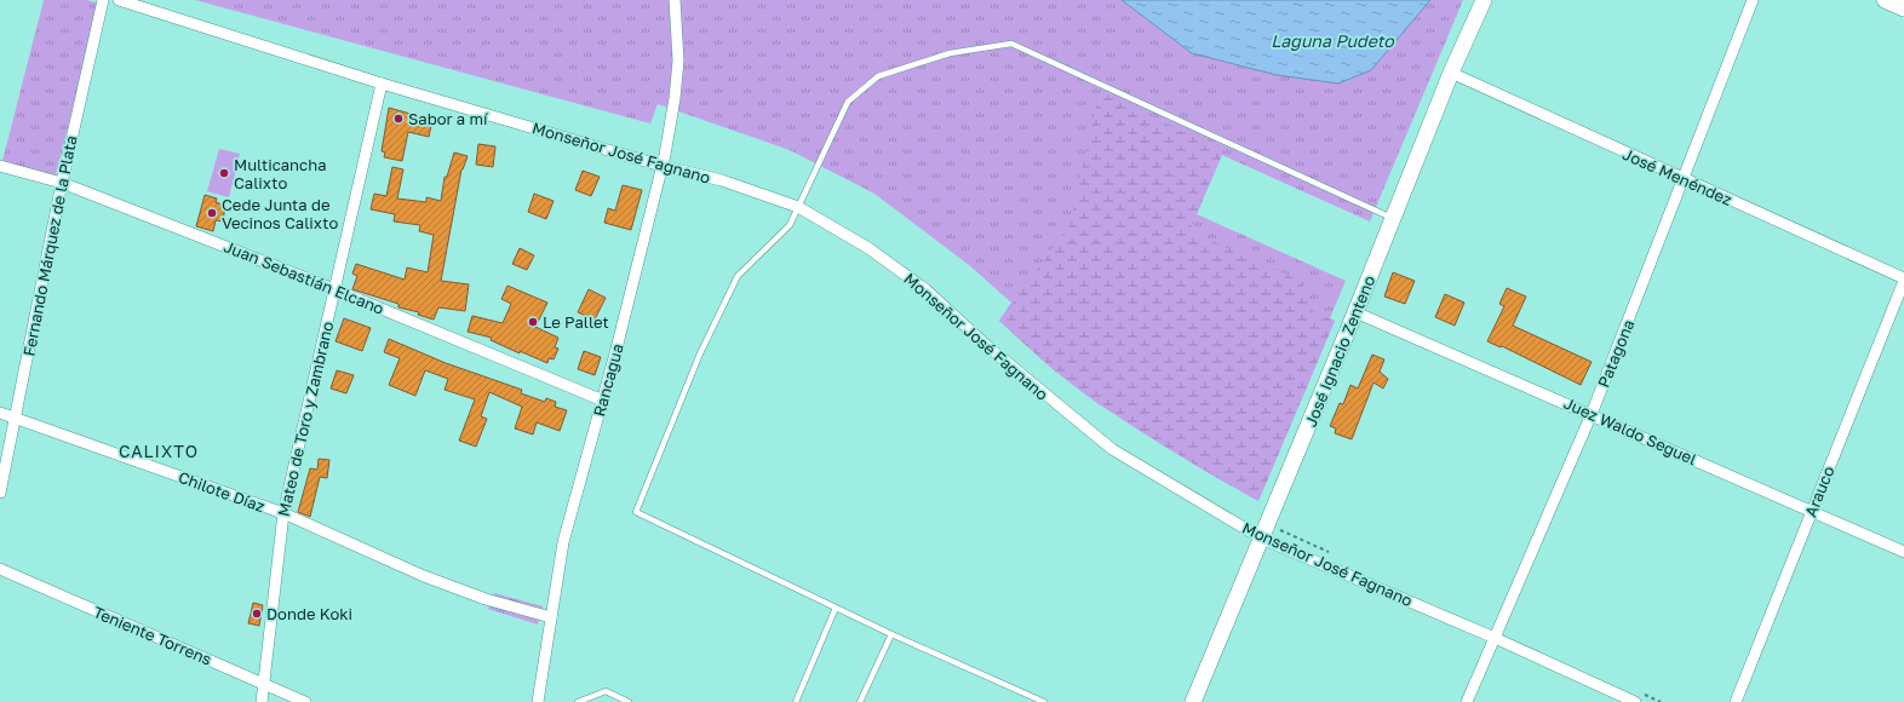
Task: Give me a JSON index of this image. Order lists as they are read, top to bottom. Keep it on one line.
{"streets":{"street":["Monseñor José Fagnano","José Menéndez","Fernando Márquez de la Plata","Juan Sebastián Elcano","José Ignacio Zenteno","Patagona","Rancagua","Mateo de Toro y Zambrano","Juez Waldo Seguel","Chilote Díaz","Arauco","Teniente Torrens"]},"crossings":[["Monseñor José Fagnano","José Ignacio Zenteno"],["Monseñor José Fagnano","Patagona"],["Monseñor José Fagnano","Rancagua"],["Monseñor José Fagnano","Mateo de Toro y Zambrano"],["José Menéndez","José Ignacio Zenteno"],["José Menéndez","Patagona"],["José Menéndez","Arauco"],["Fernando Márquez de la Plata","Juan Sebastián Elcano"],["Fernando Márquez de la Plata","Chilote Díaz"],["Juan Sebastián Elcano","Rancagua"],["Juan Sebastián Elcano","Mateo de Toro y Zambrano"],["José Ignacio Zenteno","Juez Waldo Seguel"],["Patagona","Juez Waldo Seguel"],["Rancagua","Chilote Díaz"],["Mateo de Toro y Zambrano","Chilote Díaz"],["Mateo de Toro y Zambrano","Teniente Torrens"],["Juez Waldo Seguel","Arauco"]],"districts":["CALIXTO"],"water":["Laguna Pudeto"],"places":["Sabor a mí","Multicancha Calixto","Cede Junta de Vecinos Calixto","Le Pallet","Donde Koki"]}
